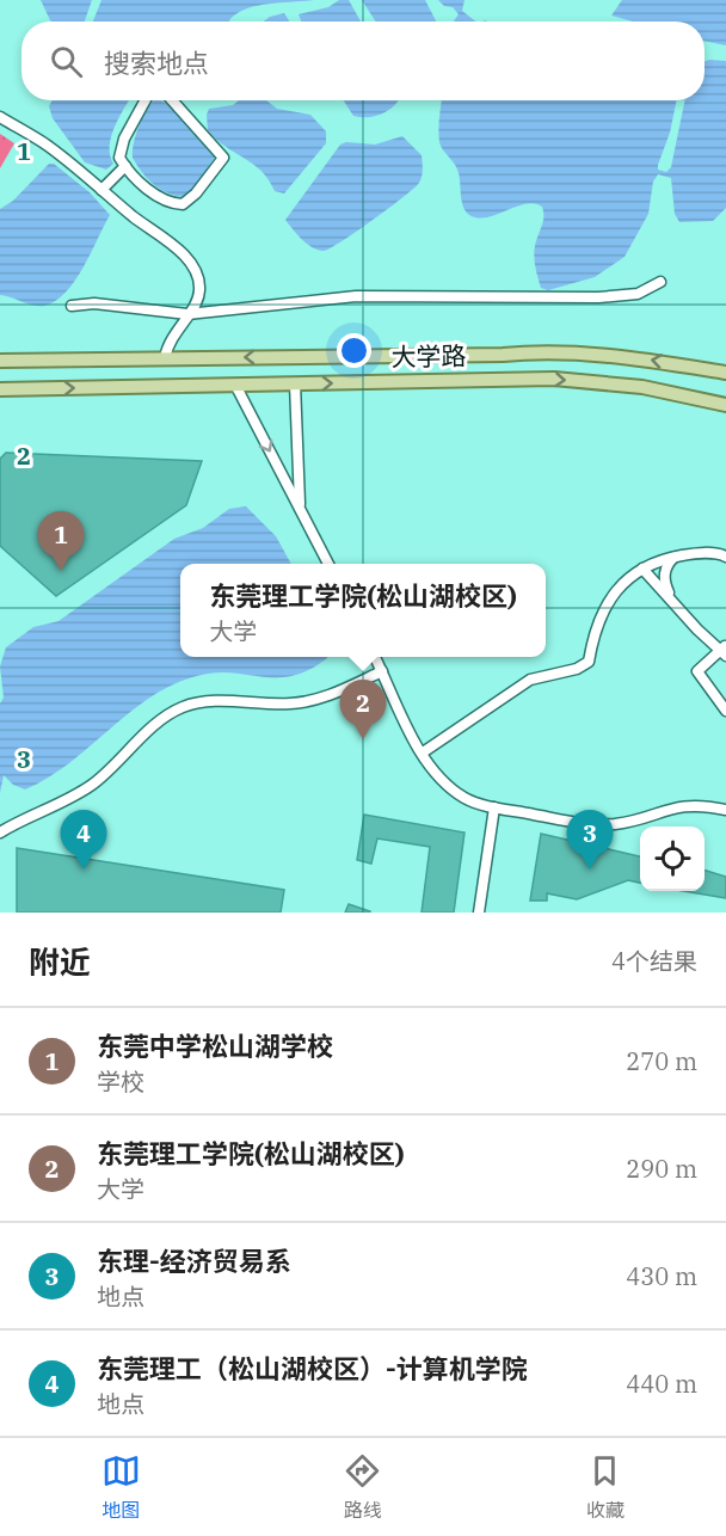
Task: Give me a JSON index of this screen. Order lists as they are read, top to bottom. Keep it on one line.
{"streets":{"main road":["大学路"]},"page":{"search":"搜索地点","pins":["1","2","3","4"],"popup":["东莞理工学院(松山湖校区)","大学"],"heading":["附近","4个结果"],"list":[{"mark":"1","name":"东莞中学松山湖学校","note":"学校","value":"270 m"},{"mark":"2","name":"东莞理工学院(松山湖校区)","note":"大学","value":"290 m"},{"mark":"3","name":"东理-经济贸易系","note":"地点","value":"430 m"},{"mark":"4","name":"东莞理工（松山湖校区）-计算机学院","note":"地点","value":"440 m"}],"nav":["地图","路线","收藏"]},"grid":{"rows":["1","2","3"]}}
